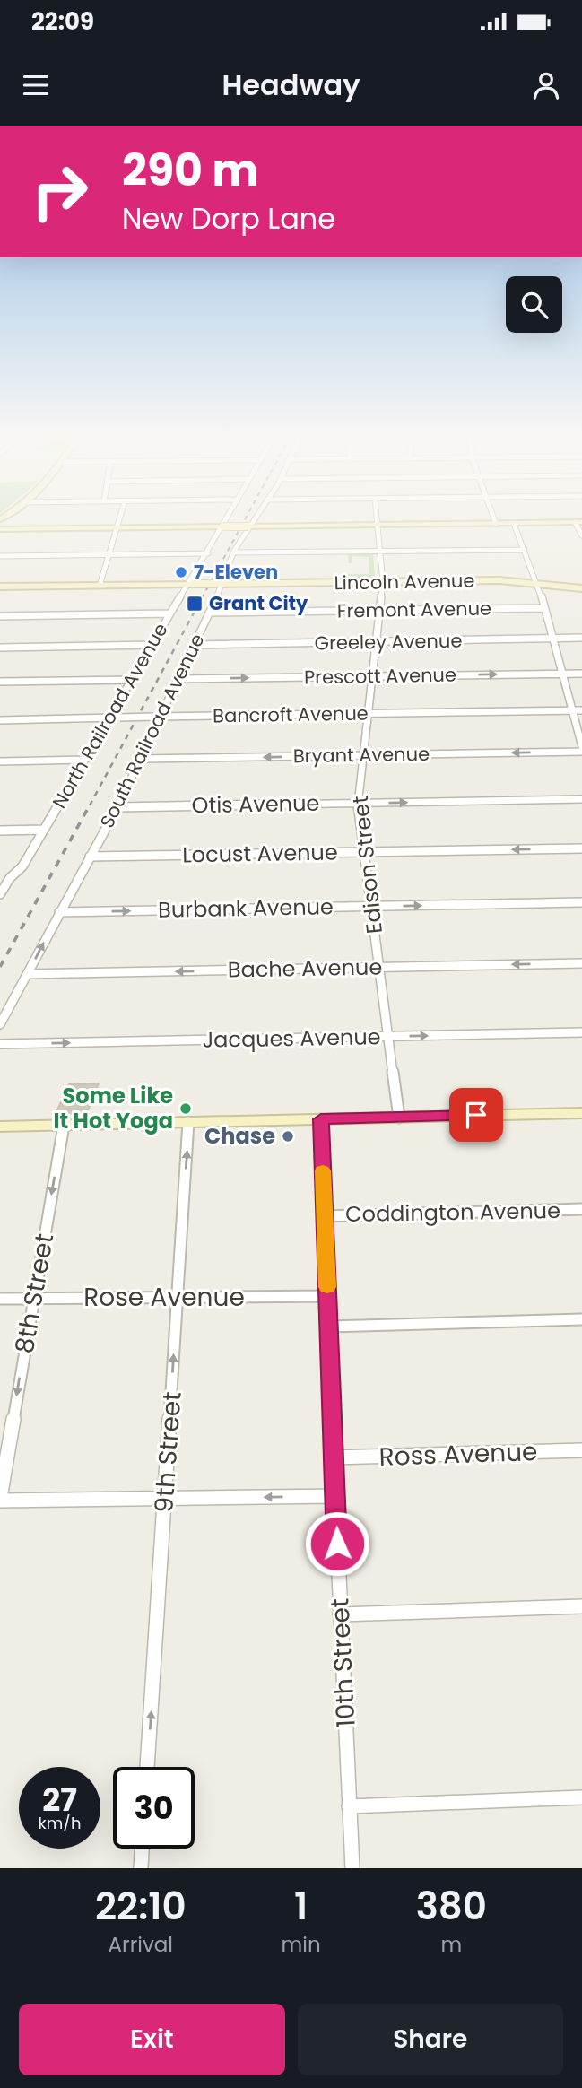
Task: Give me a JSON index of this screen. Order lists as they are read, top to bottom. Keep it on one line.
{"streets":{"street":["Lincoln Avenue","Fremont Avenue","Greeley Avenue","Prescott Avenue","Bancroft Avenue","North Railroad Avenue","South Railroad Avenue","Bryant Avenue","Otis Avenue","Locust Avenue","Edison Street","Burbank Avenue","Bache Avenue","Jacques Avenue","Coddington Avenue","8th Street","Rose Avenue","9th Street","Ross Avenue","10th Street"]},"crossings":[["Lincoln Avenue","North Railroad Avenue"],["Lincoln Avenue","South Railroad Avenue"],["Lincoln Avenue","Edison Street"],["Fremont Avenue","South Railroad Avenue"],["Fremont Avenue","Edison Street"],["Greeley Avenue","South Railroad Avenue"],["Greeley Avenue","Edison Street"],["Prescott Avenue","South Railroad Avenue"],["Prescott Avenue","Edison Street"],["Bancroft Avenue","North Railroad Avenue"],["Bancroft Avenue","South Railroad Avenue"],["Bancroft Avenue","Edison Street"],["South Railroad Avenue","Bryant Avenue"],["South Railroad Avenue","Otis Avenue"],["South Railroad Avenue","Locust Avenue"],["South Railroad Avenue","Burbank Avenue"],["South Railroad Avenue","Bache Avenue"],["Bryant Avenue","Edison Street"],["Otis Avenue","Edison Street"],["Locust Avenue","Edison Street"],["Edison Street","Burbank Avenue"],["Edison Street","Bache Avenue"],["Edison Street","Jacques Avenue"],["Coddington Avenue","10th Street"],["8th Street","Rose Avenue"],["Rose Avenue","9th Street"],["Rose Avenue","10th Street"],["Ross Avenue","10th Street"]],"one_way":["Prescott Avenue","Bryant Avenue","Otis Avenue","Locust Avenue","Burbank Avenue","Bache Avenue","Jacques Avenue","8th Street","9th Street"],"places":{"other":["7-Eleven","Some Like It Hot Yoga","Chase"],"transit":["Grant City"]},"page":{"status":"22:09","header":"Headway","turn":["290 m","New Dorp Lane"],"speed":"27 km/h","limit":"30","eta":["22:10","Arrival","1","min","380","m"],"buttons":["Exit","Share"]}}
